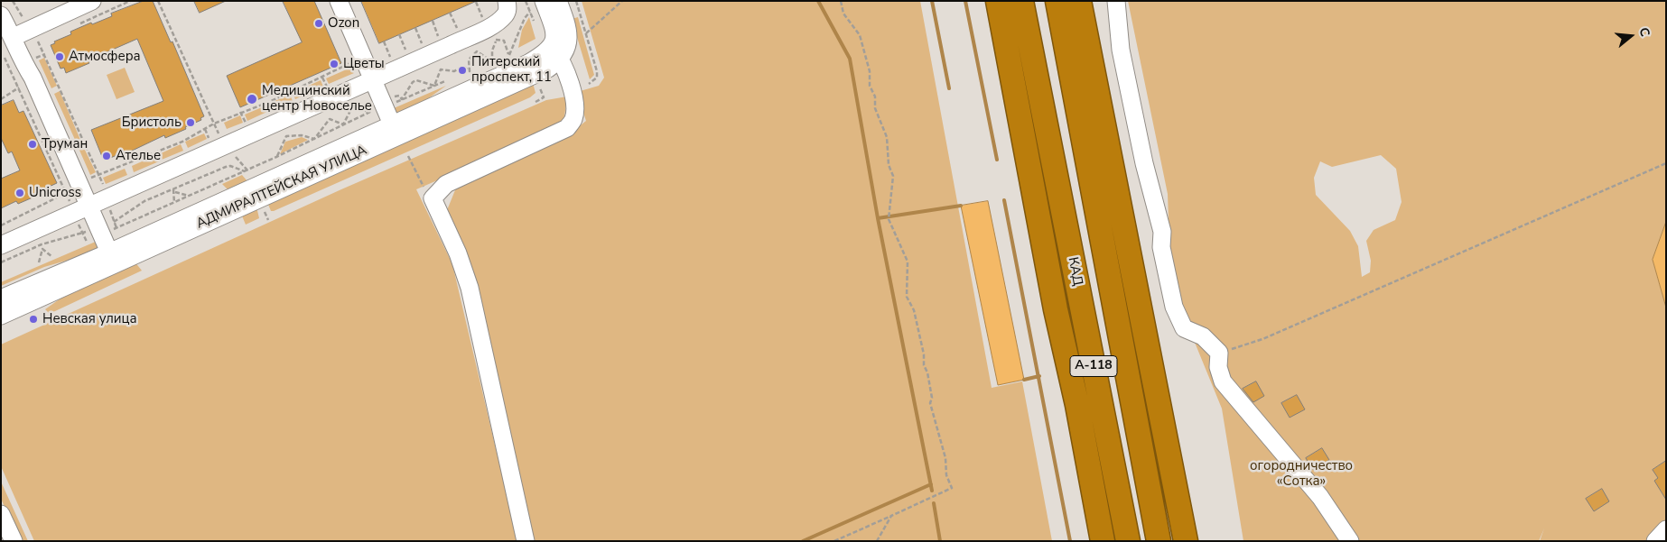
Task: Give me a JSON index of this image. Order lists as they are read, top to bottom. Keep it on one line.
{"streets":{"highway":["КАД","А-118"],"street":["АДМИРАЛТЕЙСКАЯ УЛИЦА"]},"parks":["огородничество «Сотка»"],"places":["Ozon","Атмосфера","Цветы","Питерский проспект, 11","Медицинский центр Новоселье","Бристоль","Труман","Ателье","Unicross","Невская улица"],"north":"right"}
